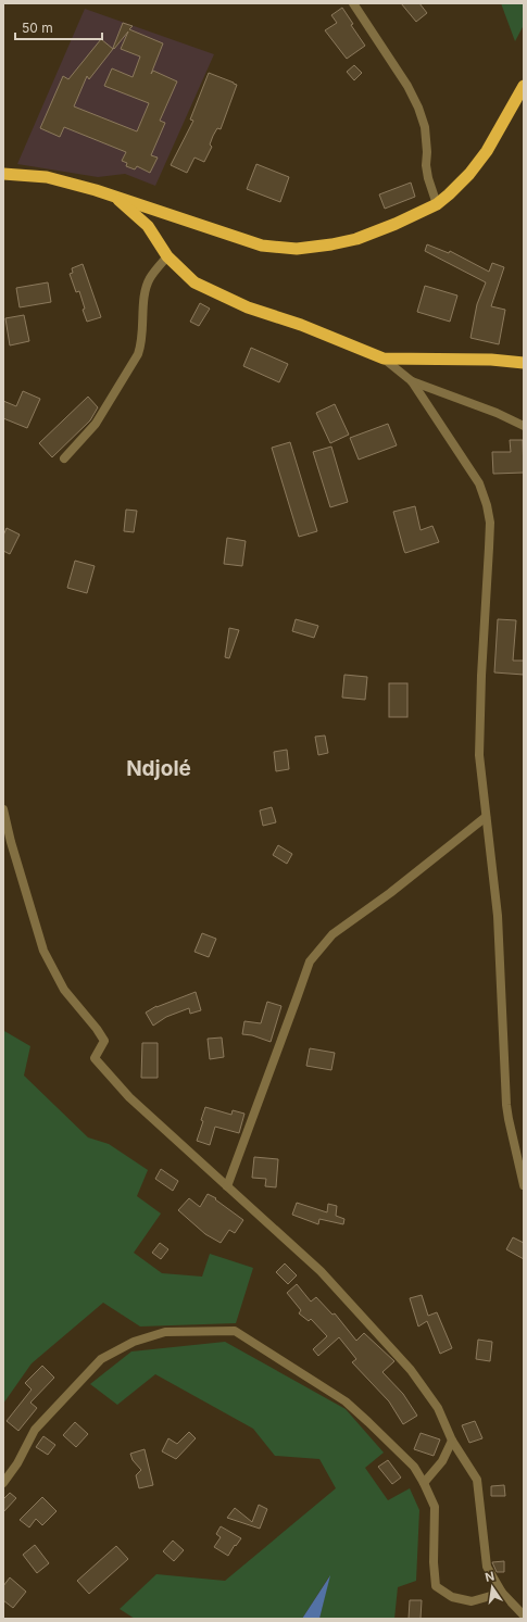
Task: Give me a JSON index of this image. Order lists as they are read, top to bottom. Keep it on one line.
{"districts":["Ndjolé"],"scale_bar":"50 m","north":"top"}
